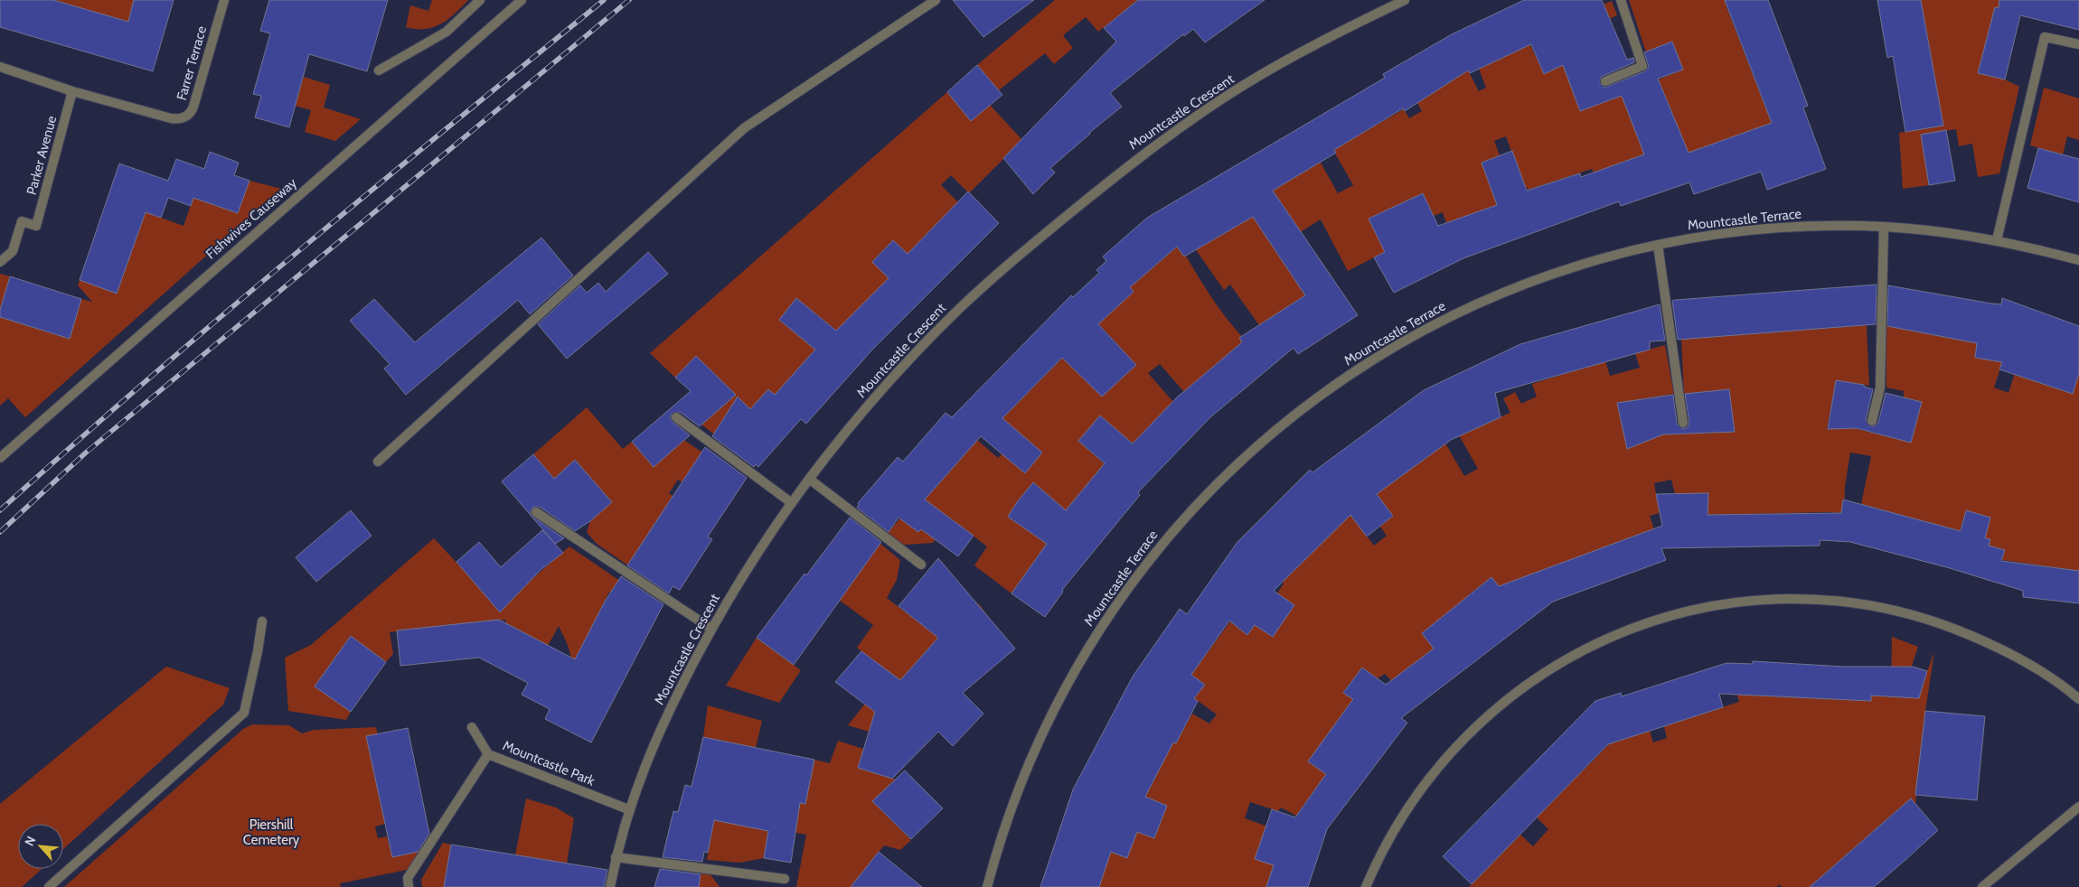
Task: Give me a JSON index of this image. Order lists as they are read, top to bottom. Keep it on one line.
{"streets":{"street":["Farrer Terrace","Mountcastle Crescent","Parker Avenue","Fishwives Causeway","Mountcastle Terrace","Mountcastle Park"]},"crossings":[["Farrer Terrace","Parker Avenue"],["Mountcastle Crescent","Mountcastle Park"]],"parks":["Piershill Cemetery"],"north":"top left"}
